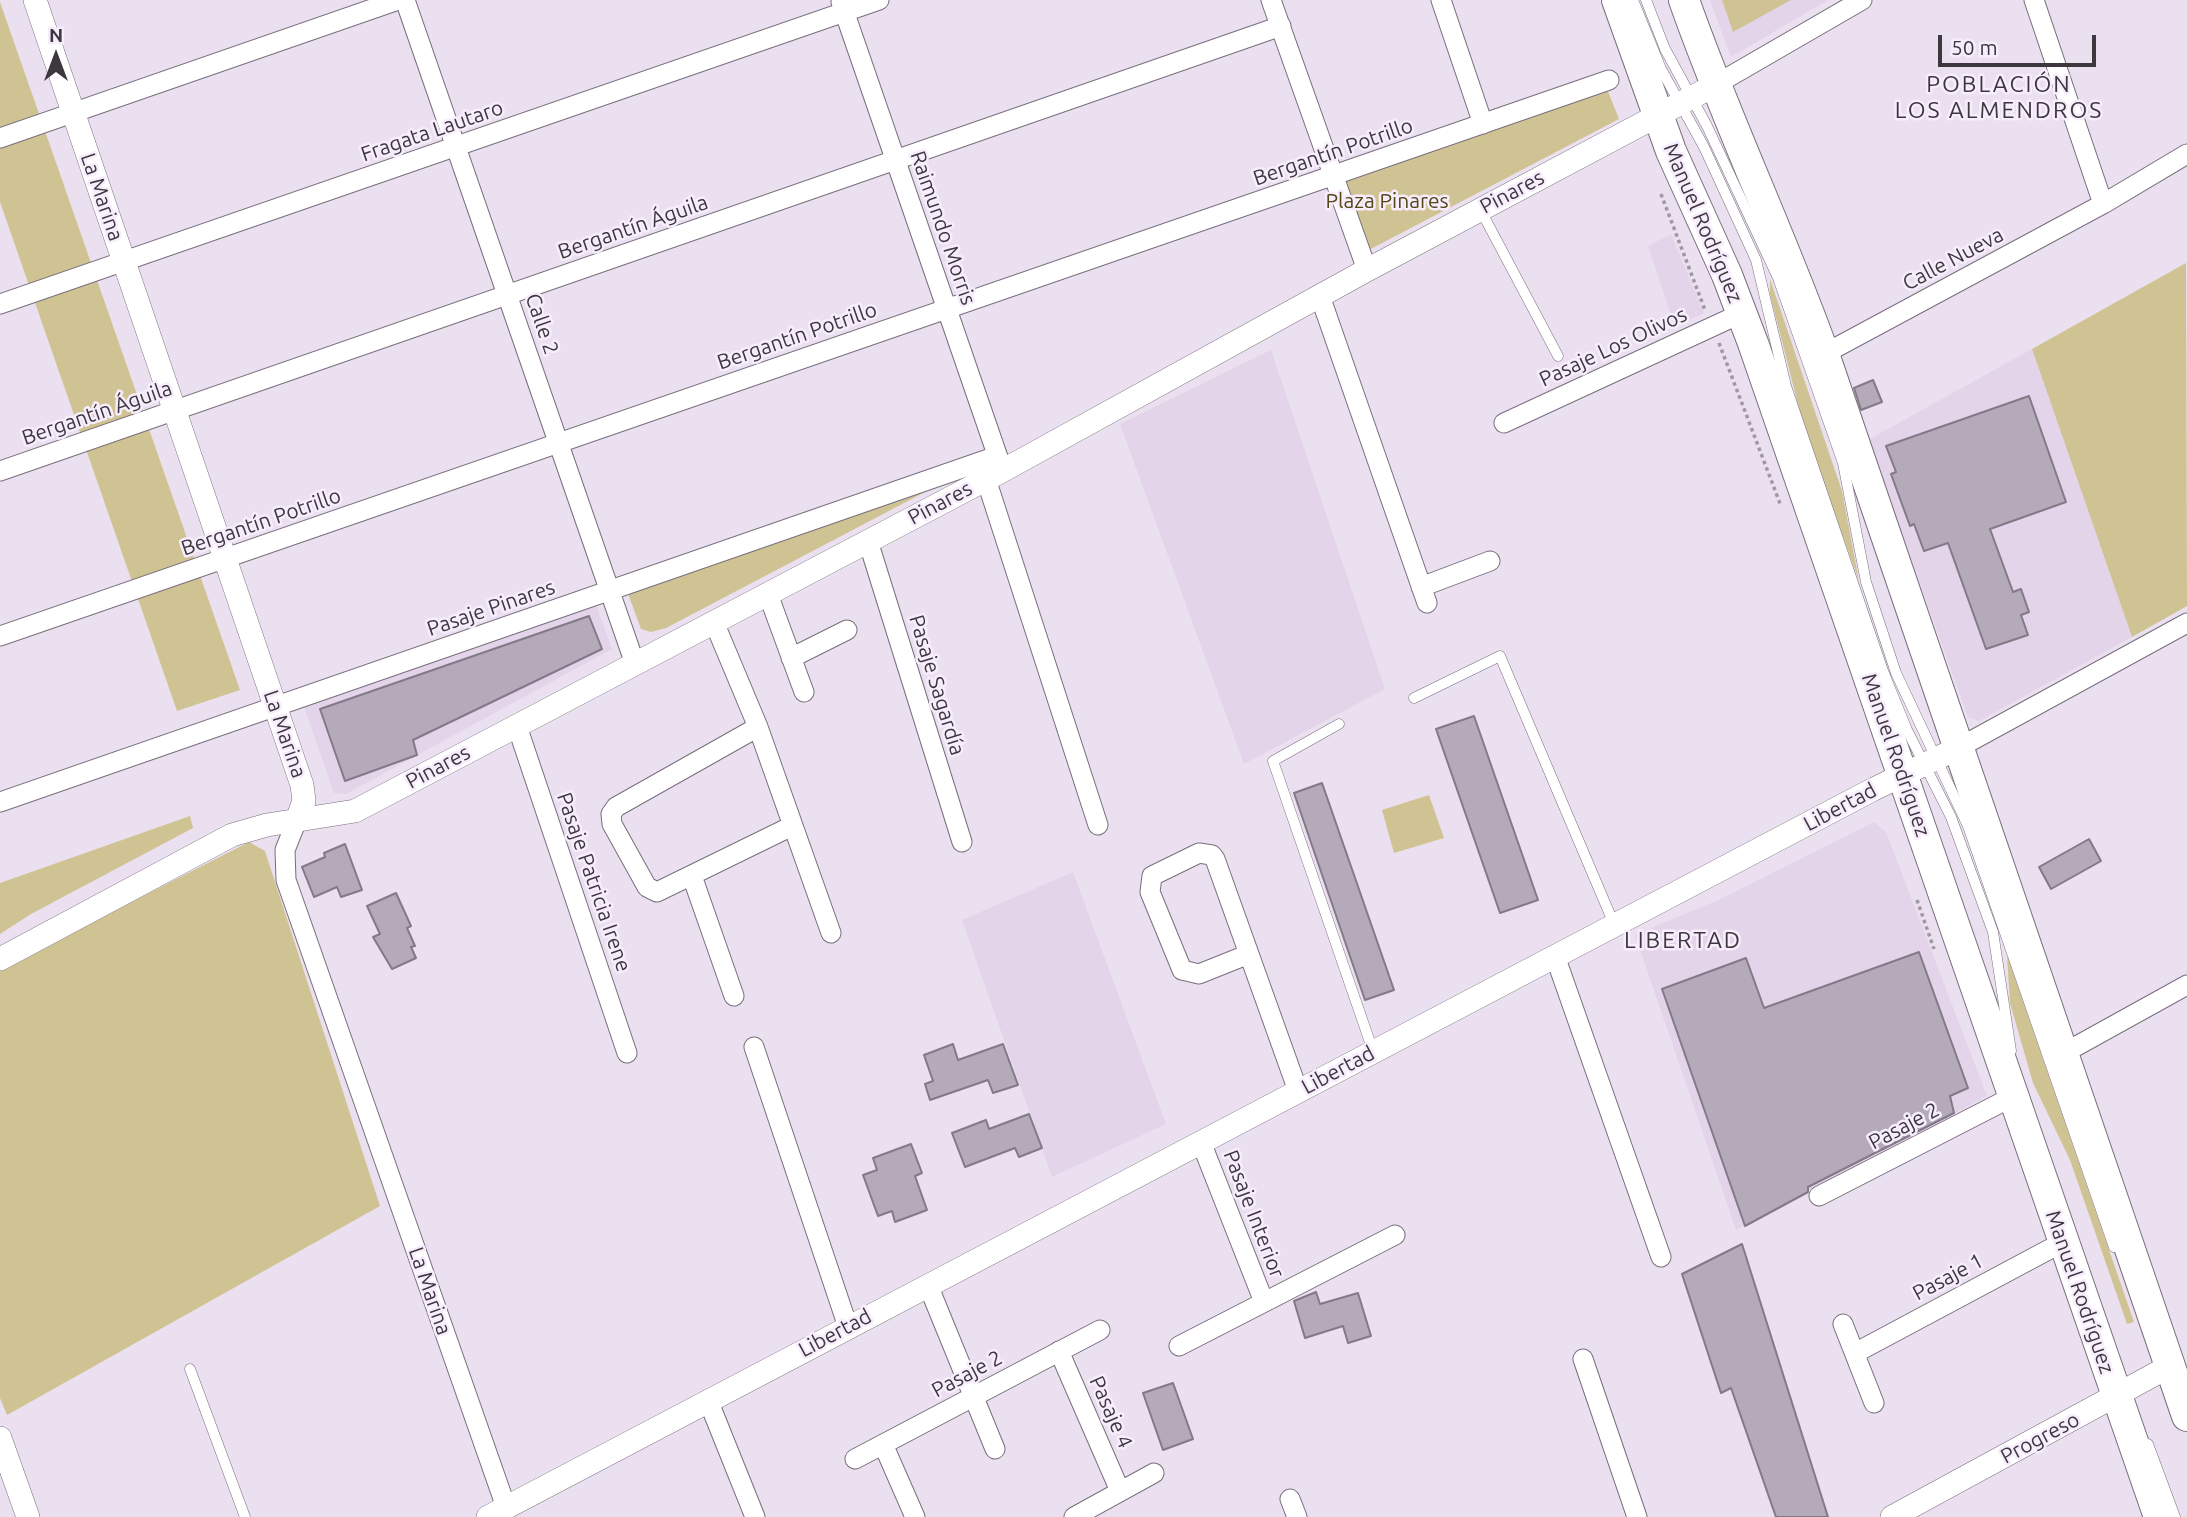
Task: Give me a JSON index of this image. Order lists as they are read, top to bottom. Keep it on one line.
{"streets":{"main road":["Manuel Rodríguez"],"street":["Fragata Lautaro","Bergantín Potrillo","Pinares","La Marina","Bergantín Águila","Raimundo Morris","Calle Nueva","Calle 2","Pasaje Los Olivos","Pasaje Pinares","Pasaje Sagardía","Libertad","Pasaje Patricia Irene","Pasaje 2","Pasaje Interior","Pasaje 1","Pasaje 4","Progreso"]},"crossings":[["Fragata Lautaro","La Marina"],["Fragata Lautaro","Raimundo Morris"],["Fragata Lautaro","Calle 2"],["Bergantín Potrillo","La Marina"],["Bergantín Potrillo","Raimundo Morris"],["Bergantín Potrillo","Calle 2"],["Pinares","La Marina"],["Pinares","Manuel Rodríguez"],["Pinares","Raimundo Morris"],["Pinares","Calle 2"],["Pinares","Pasaje Pinares"],["Pinares","Pasaje Sagardía"],["Pinares","Pasaje Patricia Irene"],["La Marina","Bergantín Águila"],["La Marina","Pasaje Pinares"],["La Marina","Libertad"],["Manuel Rodríguez","Calle Nueva"],["Manuel Rodríguez","Pasaje Los Olivos"],["Manuel Rodríguez","Libertad"],["Manuel Rodríguez","Pasaje 2"],["Manuel Rodríguez","Pasaje 1"],["Manuel Rodríguez","Progreso"],["Bergantín Águila","Raimundo Morris"],["Bergantín Águila","Calle 2"],["Raimundo Morris","Pasaje Pinares"],["Calle 2","Pasaje Pinares"],["Libertad","Pasaje Interior"],["Pasaje 2","Pasaje 4"]],"districts":["POBLACIÓN LOS ALMENDROS","LIBERTAD"],"parks":["Plaza Pinares"],"scale_bar":"50 m","north":"top"}
